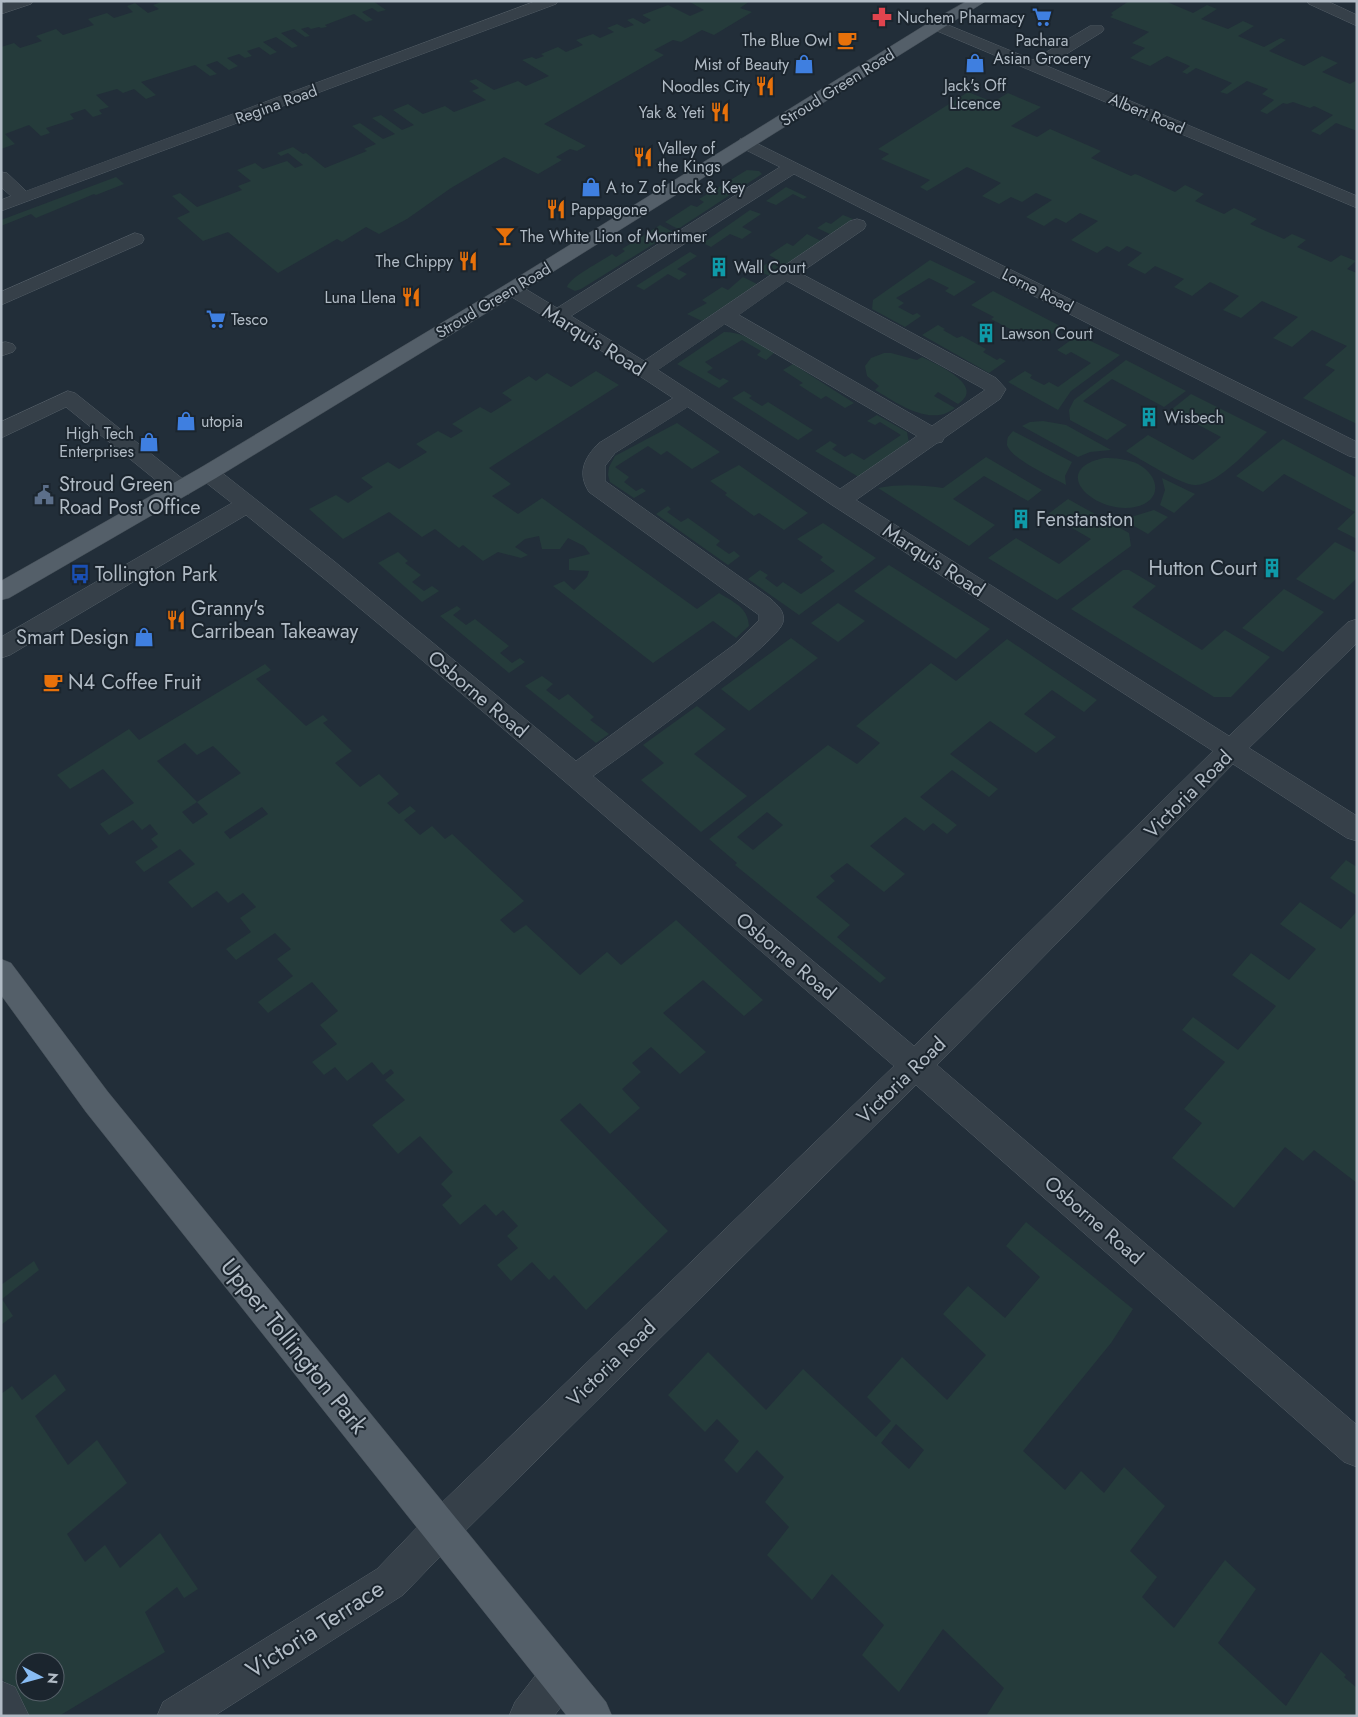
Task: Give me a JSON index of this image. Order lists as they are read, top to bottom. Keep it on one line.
{"streets":{"main road":["Stroud Green Road","Upper Tollington Park"],"street":["Regina Road","Albert Road","Lorne Road","Marquis Road","Osborne Road","Victoria Road","Victoria Terrace"]},"crossings":[["Stroud Green Road","Albert Road"],["Stroud Green Road","Lorne Road"],["Stroud Green Road","Marquis Road"],["Stroud Green Road","Osborne Road"],["Marquis Road","Victoria Road"],["Osborne Road","Victoria Road"],["Victoria Road","Upper Tollington Park"],["Victoria Road","Victoria Terrace"],["Upper Tollington Park","Victoria Terrace"]],"places":{"pharmacy":["Nuchem Pharmacy"],"supermarket":["Pachara Asian Grocery","Tesco"],"cafe":["The Blue Owl","N4 Coffee Fruit"],"shop":["Jack's Off Licence","Mist of Beauty","A to Z of Lock & Key","utopia","High Tech Enterprises","Smart Design"],"restaurant":["Noodles City","Yak & Yeti","Valley of the Kings","Pappagone","The Chippy","Luna Llena","Granny's Carribean Takeaway"],"bar":["The White Lion of Mortimer"],"building":["Wall Court","Lawson Court","Wisbech","Fenstanston","Hutton Court"],"public building":["Stroud Green Road Post Office"],"bus stop":["Tollington Park"]},"north":"right"}
